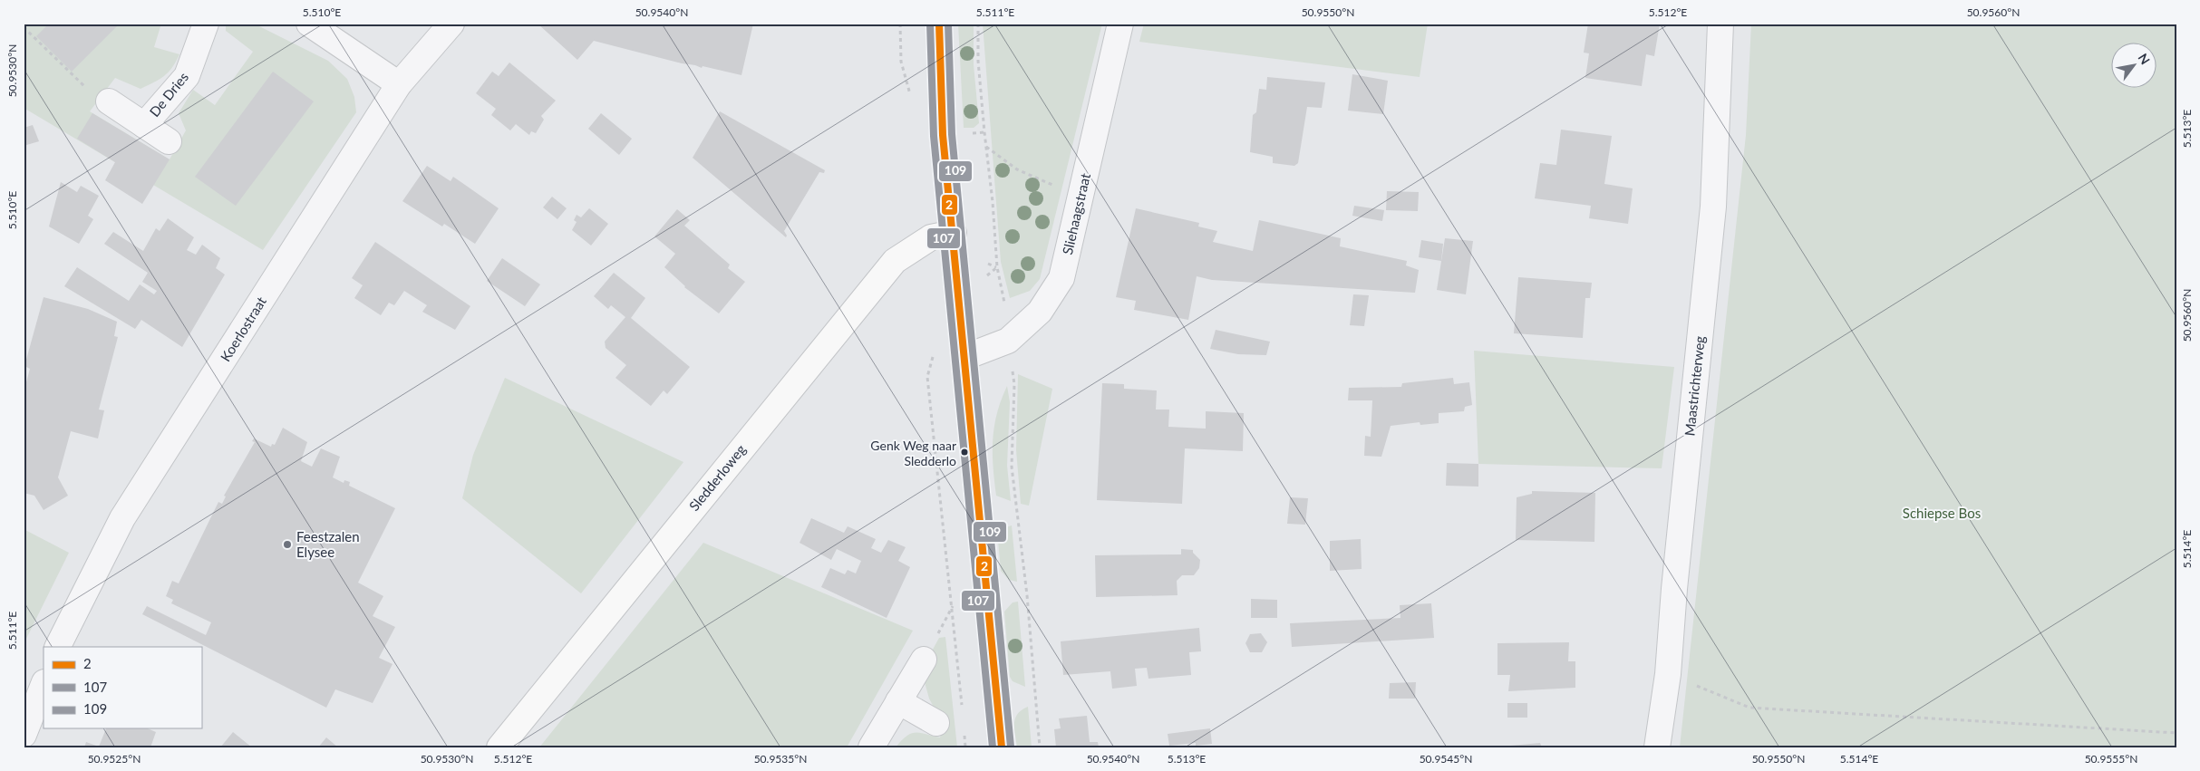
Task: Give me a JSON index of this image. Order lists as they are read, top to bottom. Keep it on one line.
{"streets":{"main road":["Sledderloweg"],"street":["De Dries","Sliehaagstraat","Koerlostraat","Maastrichterweg"]},"parks":["Schiepse Bos"],"places":["Genk Weg naar Sledderlo","Feestzalen Elysee"],"lines":["transit line 2","transit line 107","transit line 109"],"legend":["2","107","109"],"north":"top right","coordinates":["5.510°E","50.9540°N","5.511°E","50.9550°N","5.512°E","50.9560°N","50.9530°N","5.513°E","5.514°E","50.9525°N","50.9535°N","50.9545°N","50.9555°N"]}
